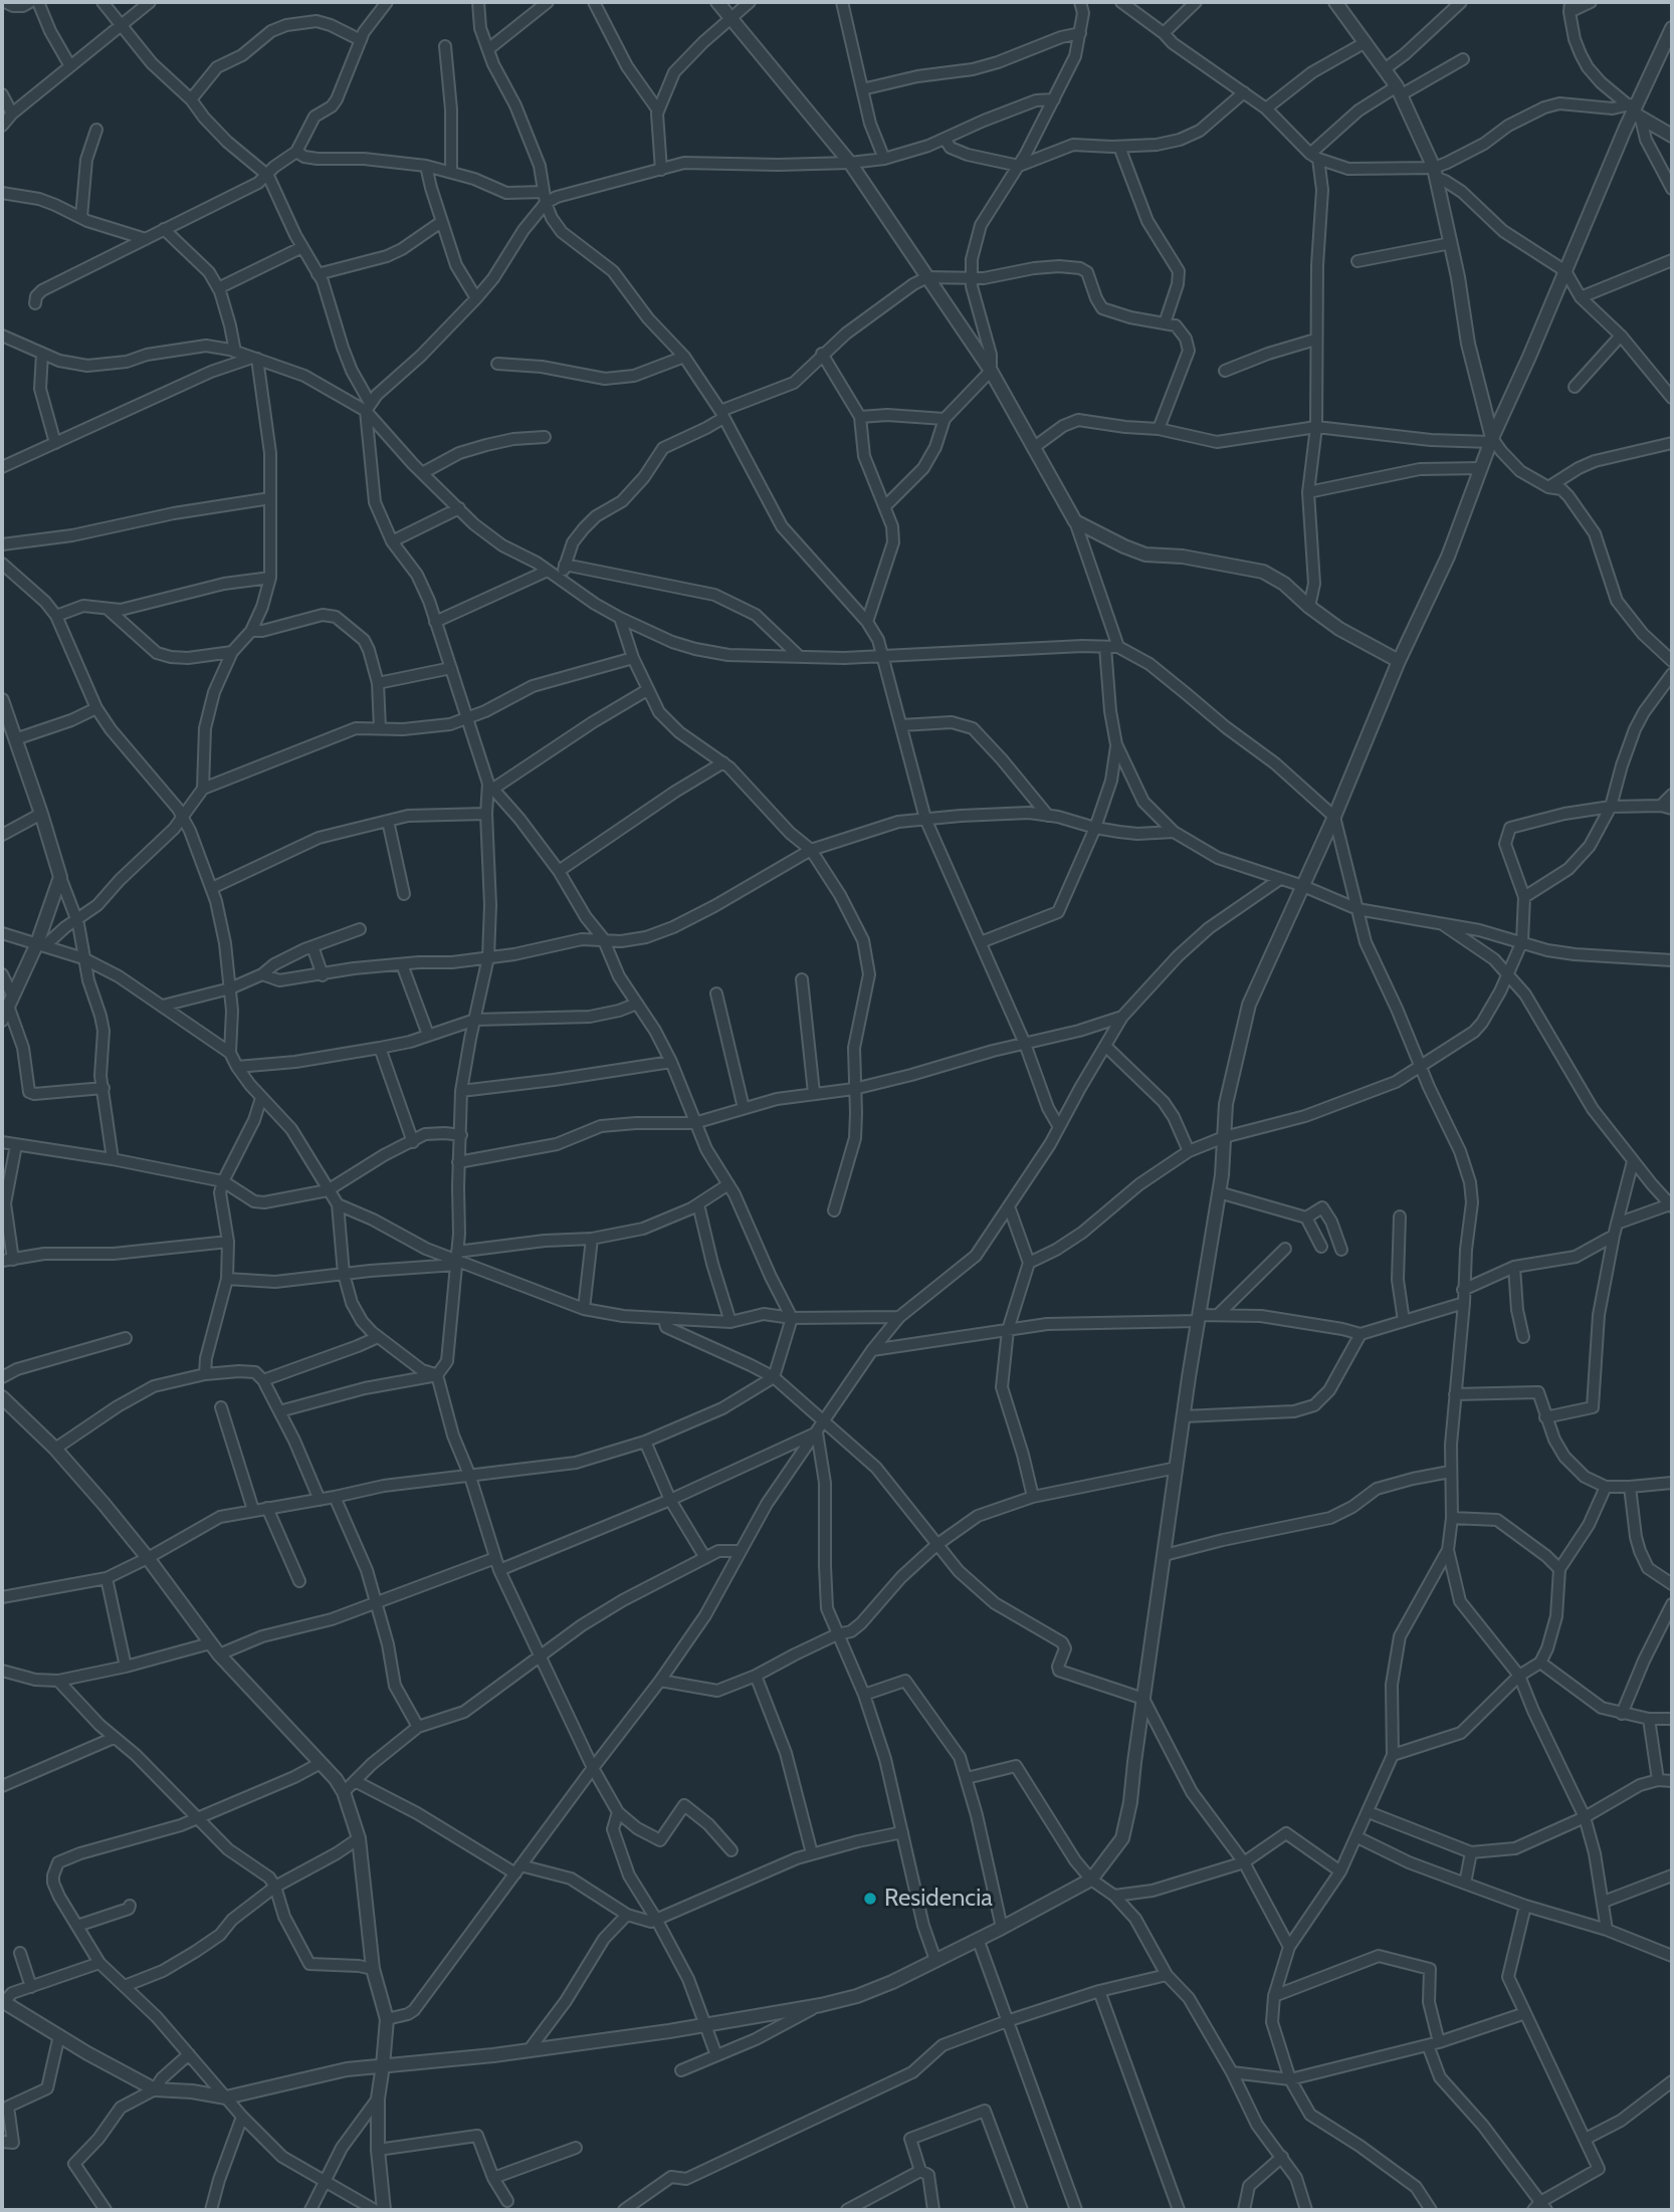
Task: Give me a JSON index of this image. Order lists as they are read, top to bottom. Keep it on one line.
{"places":["Residencia"]}
